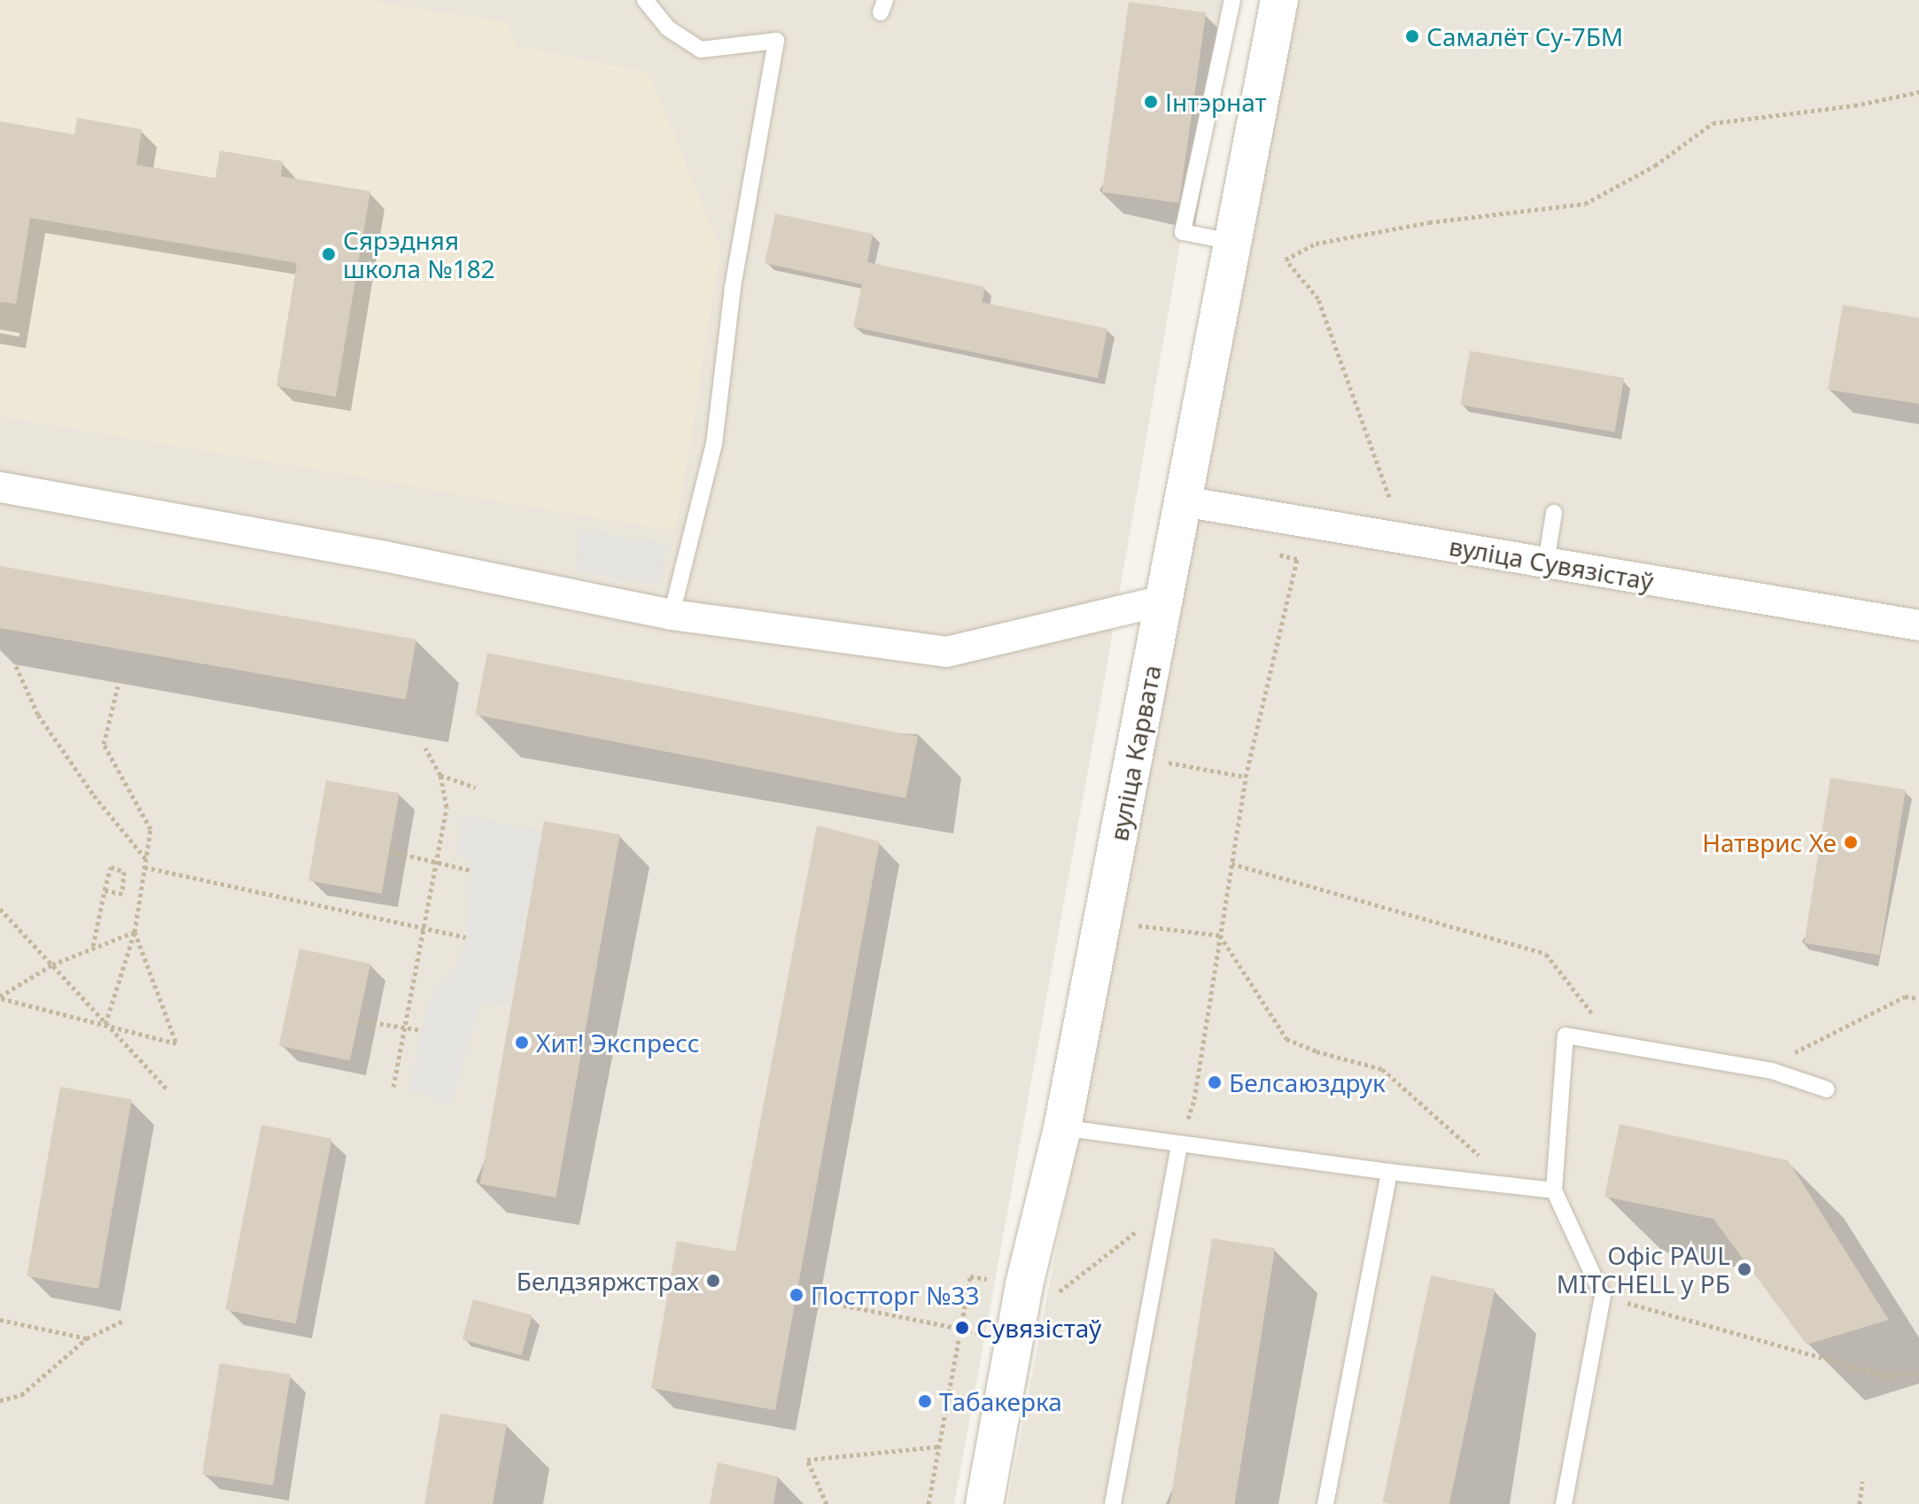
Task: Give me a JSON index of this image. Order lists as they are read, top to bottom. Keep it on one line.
{"streets":{"street":["вуліца Сувязістаў","вуліца Карвата"]},"crossings":[["вуліца Сувязістаў","вуліца Карвата"]],"places":["Самалёт Су-7БМ","Інтэрнат","Сярэдняя школа №182","Натврис Хе","Хит! Экспресс","Белсаюздрук","Офіс PAUL MITCHELL у РБ","Белдзяржстрах","Постторг №33","Сувязістаў","Табакерка"]}
